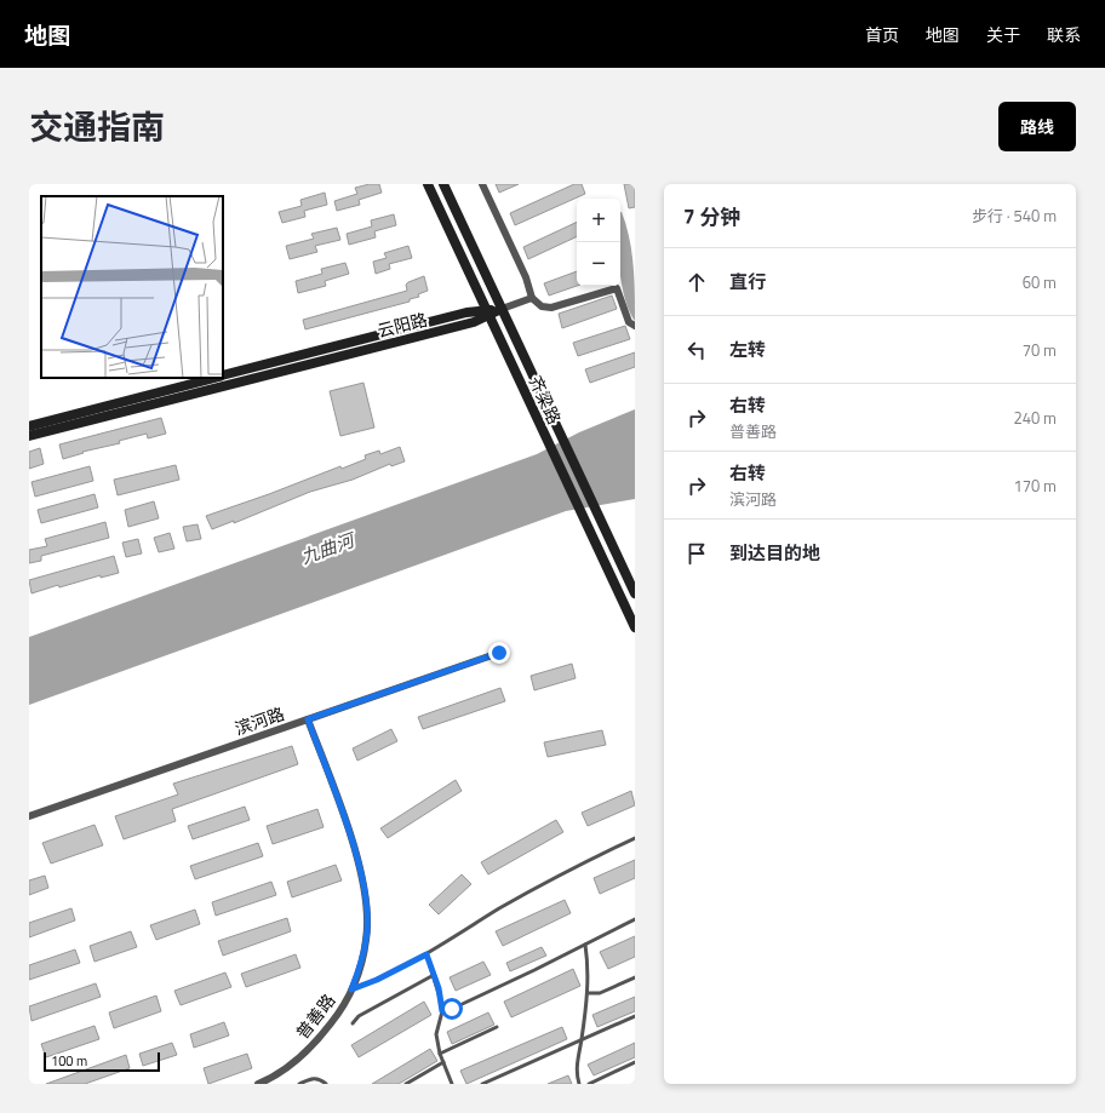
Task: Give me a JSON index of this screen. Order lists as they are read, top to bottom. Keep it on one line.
{"streets":{"street":["云阳路","齐梁路","滨河路","普善路"]},"crossings":[["云阳路","齐梁路"],["滨河路","普善路"]],"water":["九曲河"],"scale_bar":"100 m","page":{"header":"地图","nav":["首页","地图","关于","联系"],"title":"交通指南","buttons":"路线","heading":["7 分钟","步行 · 540 m"],"map_buttons":["+","−"],"list":[["直行","60 m"],["左转","70 m"],["右转","普善路","240 m"],["右转","滨河路","170 m"],"到达目的地"],"scale":"100 m"}}
